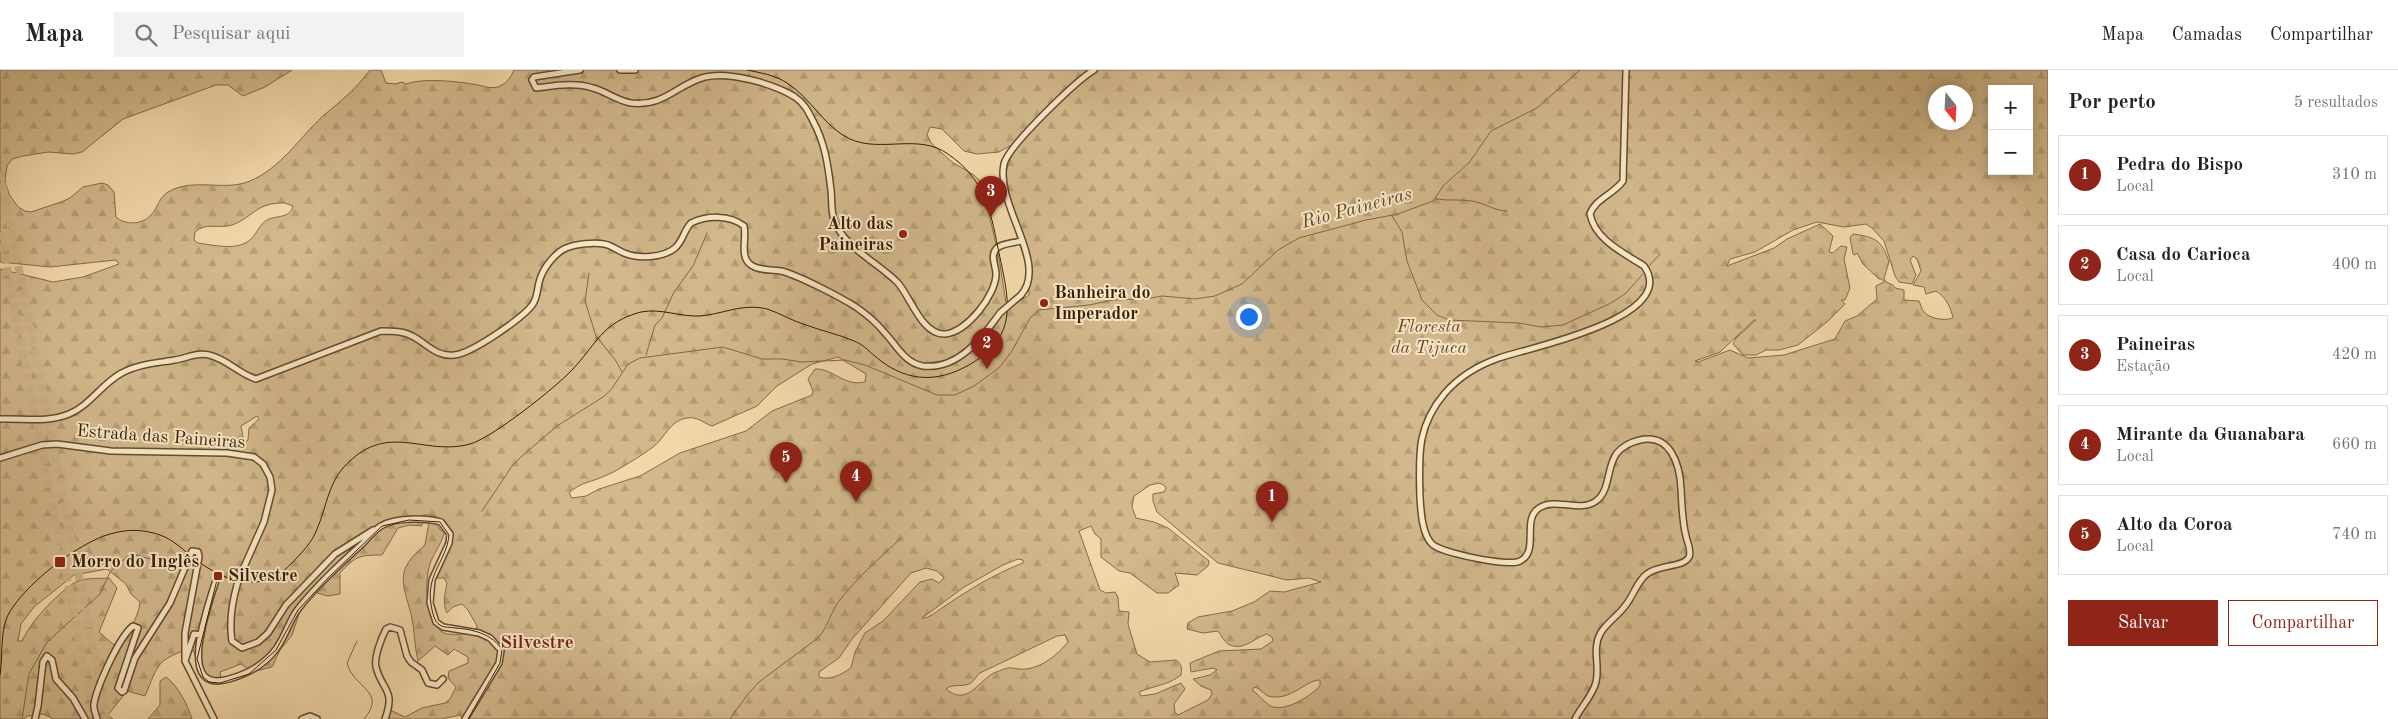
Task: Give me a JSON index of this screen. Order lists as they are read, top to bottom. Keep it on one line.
{"streets":{"street":["Estrada das Paineiras"]},"districts":["Silvestre"],"water":["Rio Paineiras"],"parks":["Floresta da Tijuca"],"places":{"other":["Alto das Paineiras","Banheira do Imperador"],"transit":["Morro do Inglês","Silvestre"]},"north":"bottom","page":{"header":"Mapa","search":"Pesquisar aqui","nav":["Mapa","Camadas","Compartilhar"],"heading":["Por perto","5 resultados"],"map_buttons":["+","−"],"list":[{"mark":"1","name":"Pedra do Bispo","note":"Local","value":"310 m"},{"mark":"2","name":"Casa do Carioca","note":"Local","value":"400 m"},{"mark":"3","name":"Paineiras","note":"Estação","value":"420 m"},{"mark":"4","name":"Mirante da Guanabara","note":"Local","value":"660 m"},{"mark":"5","name":"Alto da Coroa","note":"Local","value":"740 m"}],"pins":["3","2","5","4","1"],"buttons":["Salvar","Compartilhar"]}}
